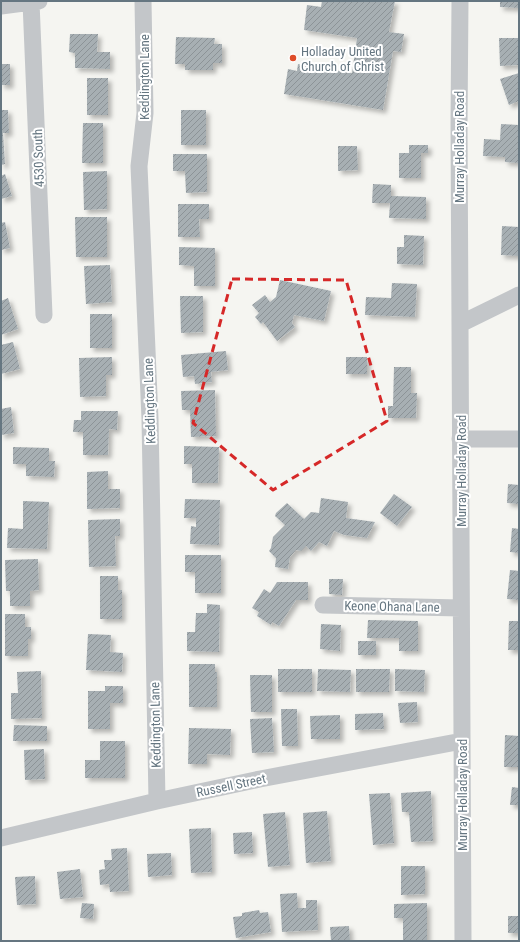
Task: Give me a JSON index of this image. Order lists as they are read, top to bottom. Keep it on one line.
{"streets":{"street":["Keddington Lane","Murray Holladay Road","4530 South","Keone Ohana Lane","Russell Street"]},"crossings":[["Keddington Lane","Russell Street"],["Murray Holladay Road","Keone Ohana Lane"],["Murray Holladay Road","Russell Street"]],"places":["Holladay United Church of Christ"]}
